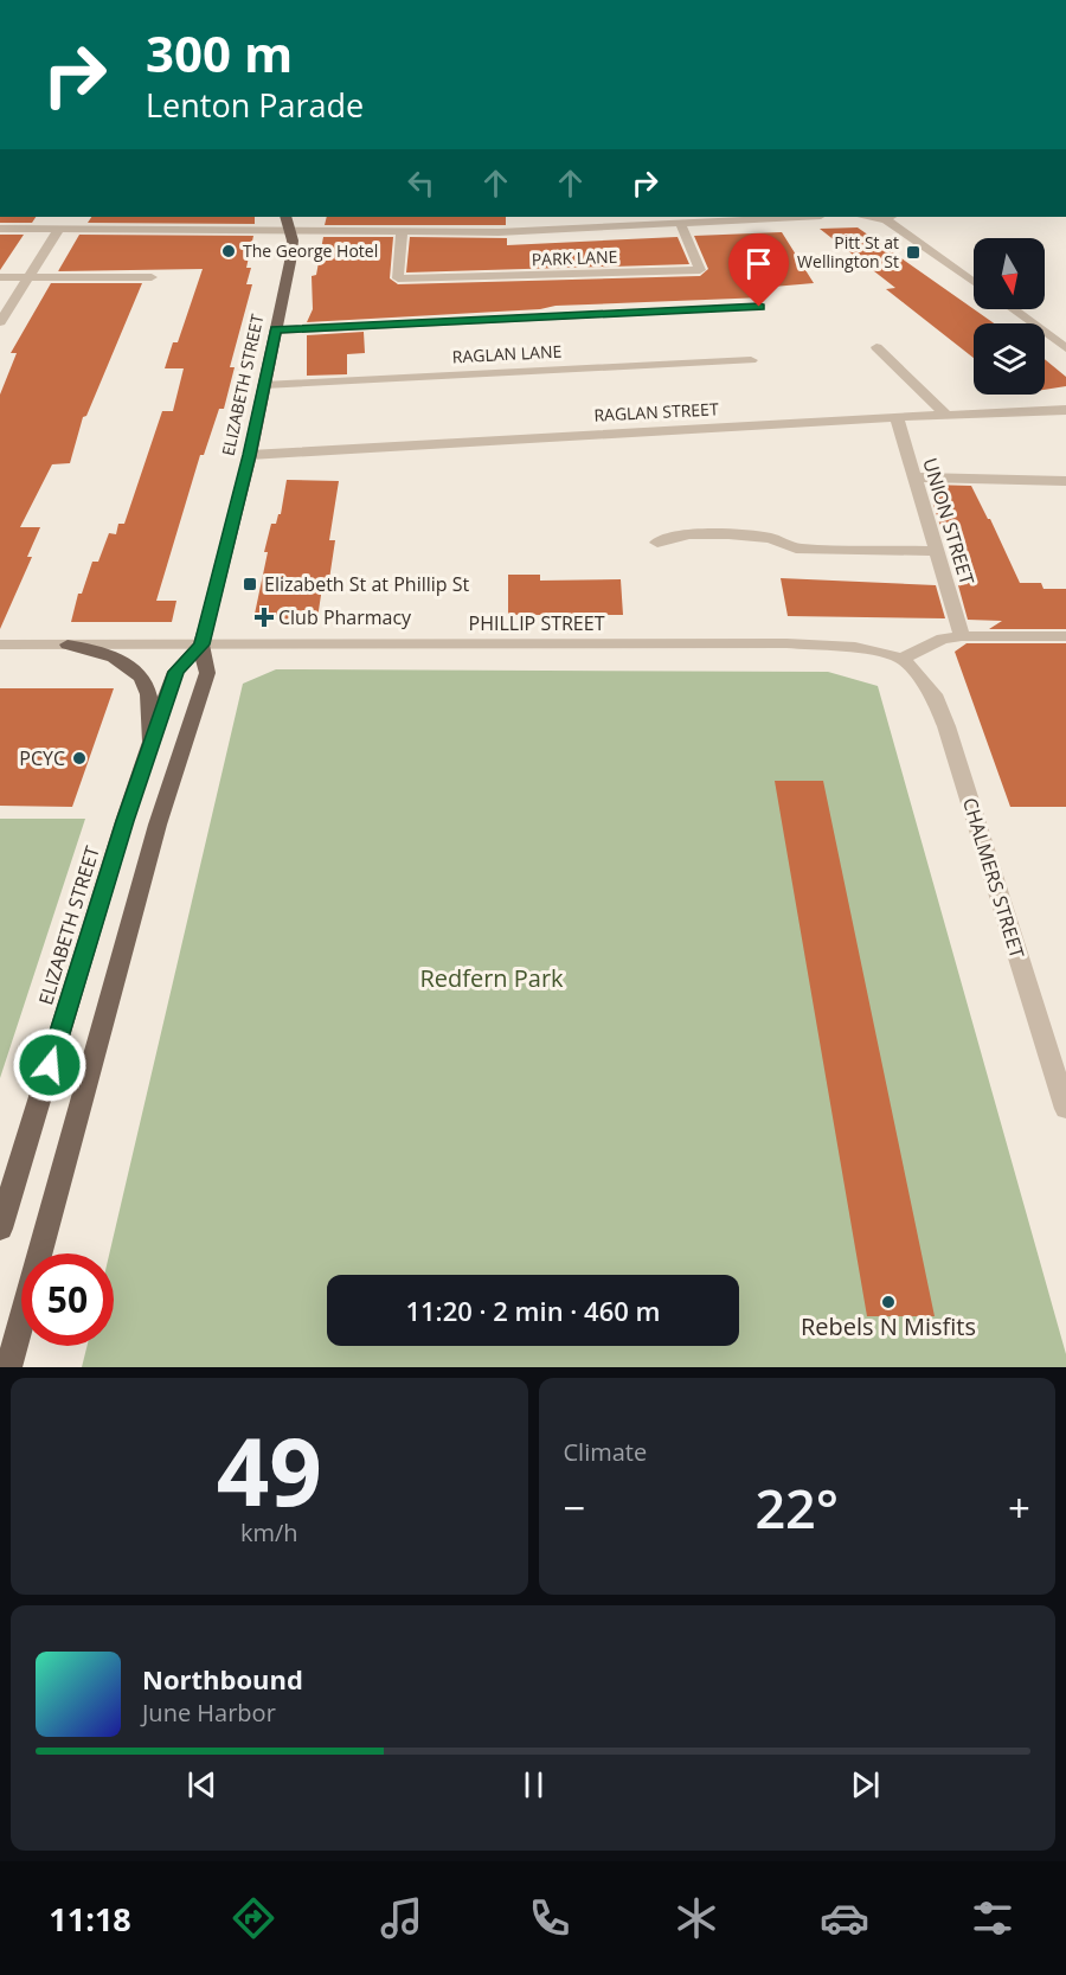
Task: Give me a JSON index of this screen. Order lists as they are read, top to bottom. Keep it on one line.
{"streets":{"main road":["ELIZABETH STREET"],"street":["PARK LANE","RAGLAN LANE","RAGLAN STREET","UNION STREET","PHILLIP STREET","CHALMERS STREET"]},"crossings":[["RAGLAN LANE","ELIZABETH STREET"],["ELIZABETH STREET","RAGLAN STREET"],["ELIZABETH STREET","PHILLIP STREET"],["RAGLAN STREET","UNION STREET"],["PHILLIP STREET","CHALMERS STREET"]],"parks":["Redfern Park"],"places":{"other":["The George Hotel","PCYC","Rebels N Misfits"],"transit":["Pitt St at Wellington St","Elizabeth St at Phillip St"],"health":["Club Pharmacy"]},"north":"bottom","page":{"turn":["300 m","Lenton Parade"],"limit":"50","trip":"11:20 · 2 min · 460 m","tile":[["49","km/h"],"Climate"],"heat":["−","22°","+"],"song":["Northbound","June Harbor"],"tabs":"11:18"}}
